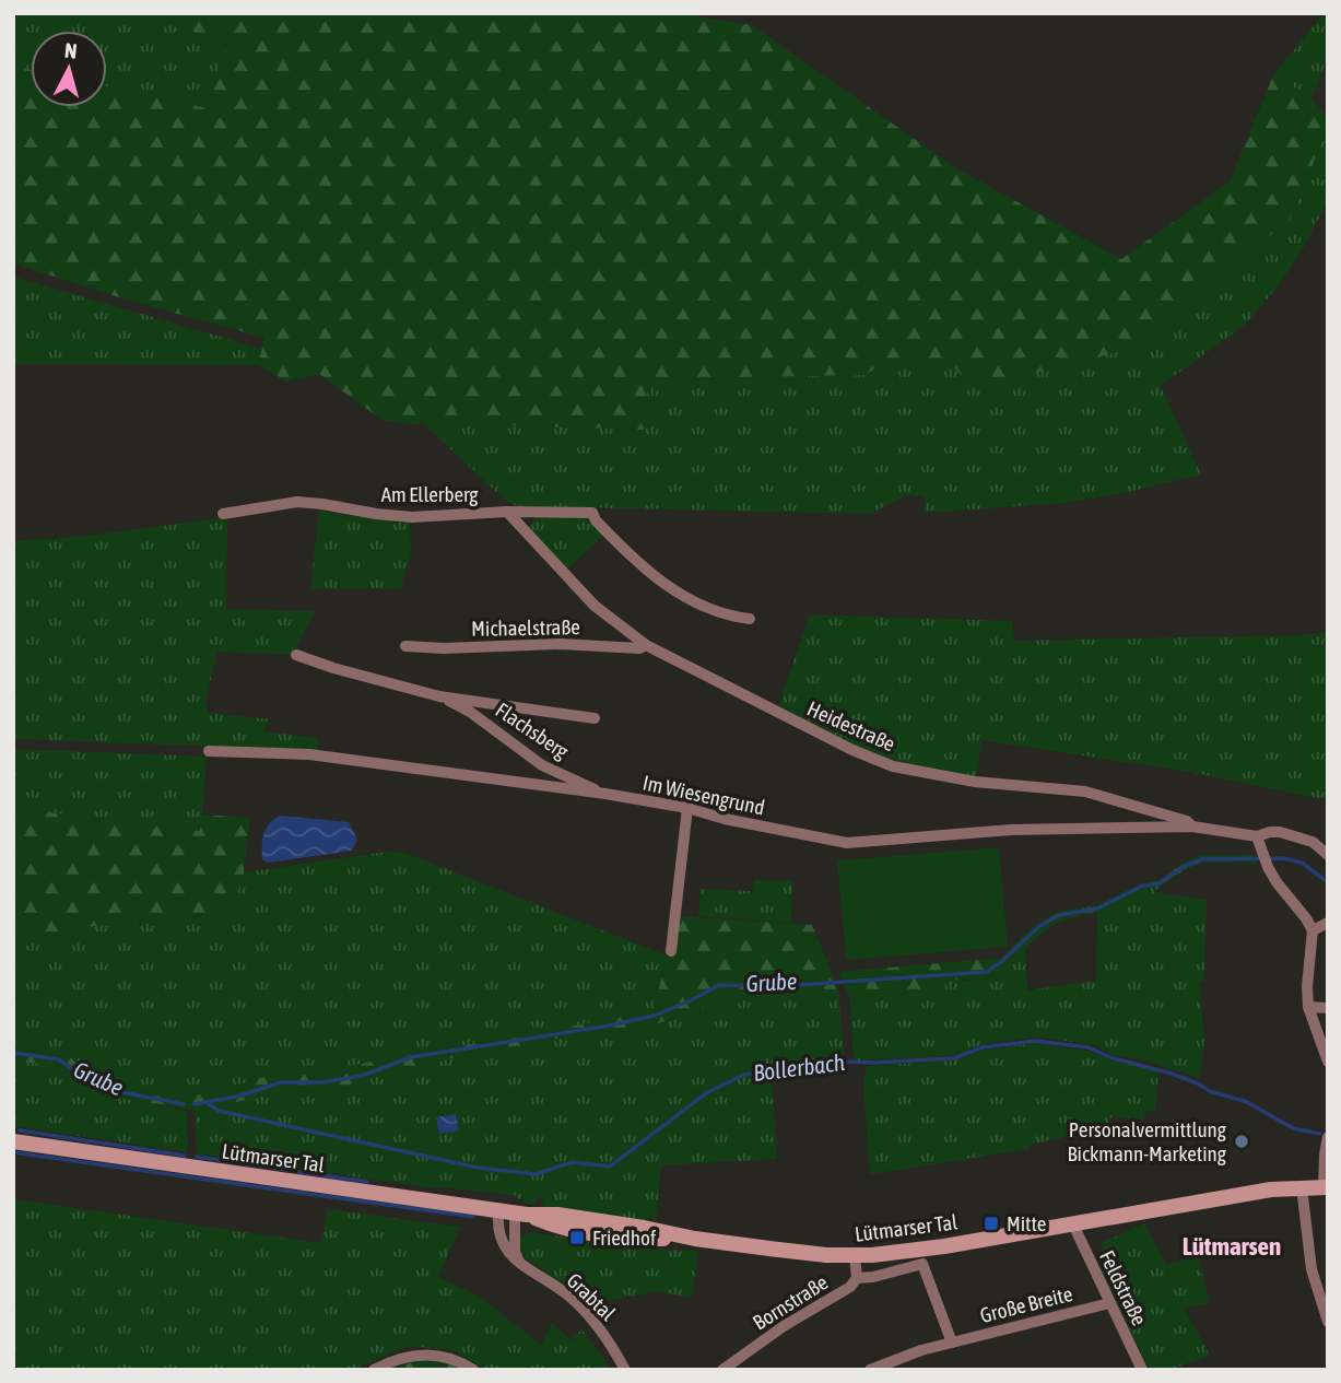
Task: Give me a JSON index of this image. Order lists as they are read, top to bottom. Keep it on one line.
{"streets":{"main road":["Lütmarser Tal"],"street":["Am Ellerberg","Michaelstraße","Heidestraße","Flachsberg","Im Wiesengrund","Feldstraße","Grabtal","Bornstraße","Große Breite"]},"crossings":[["Am Ellerberg","Heidestraße"],["Michaelstraße","Heidestraße"],["Heidestraße","Im Wiesengrund"],["Flachsberg","Im Wiesengrund"],["Lütmarser Tal","Feldstraße"],["Lütmarser Tal","Grabtal"],["Lütmarser Tal","Bornstraße"],["Feldstraße","Große Breite"]],"districts":["Lütmarsen"],"water":["Grube","Bollerbach"],"places":{"other":["Personalvermittlung Bickmann-Marketing"],"transit":["Mitte","Friedhof"]},"north":"top"}
